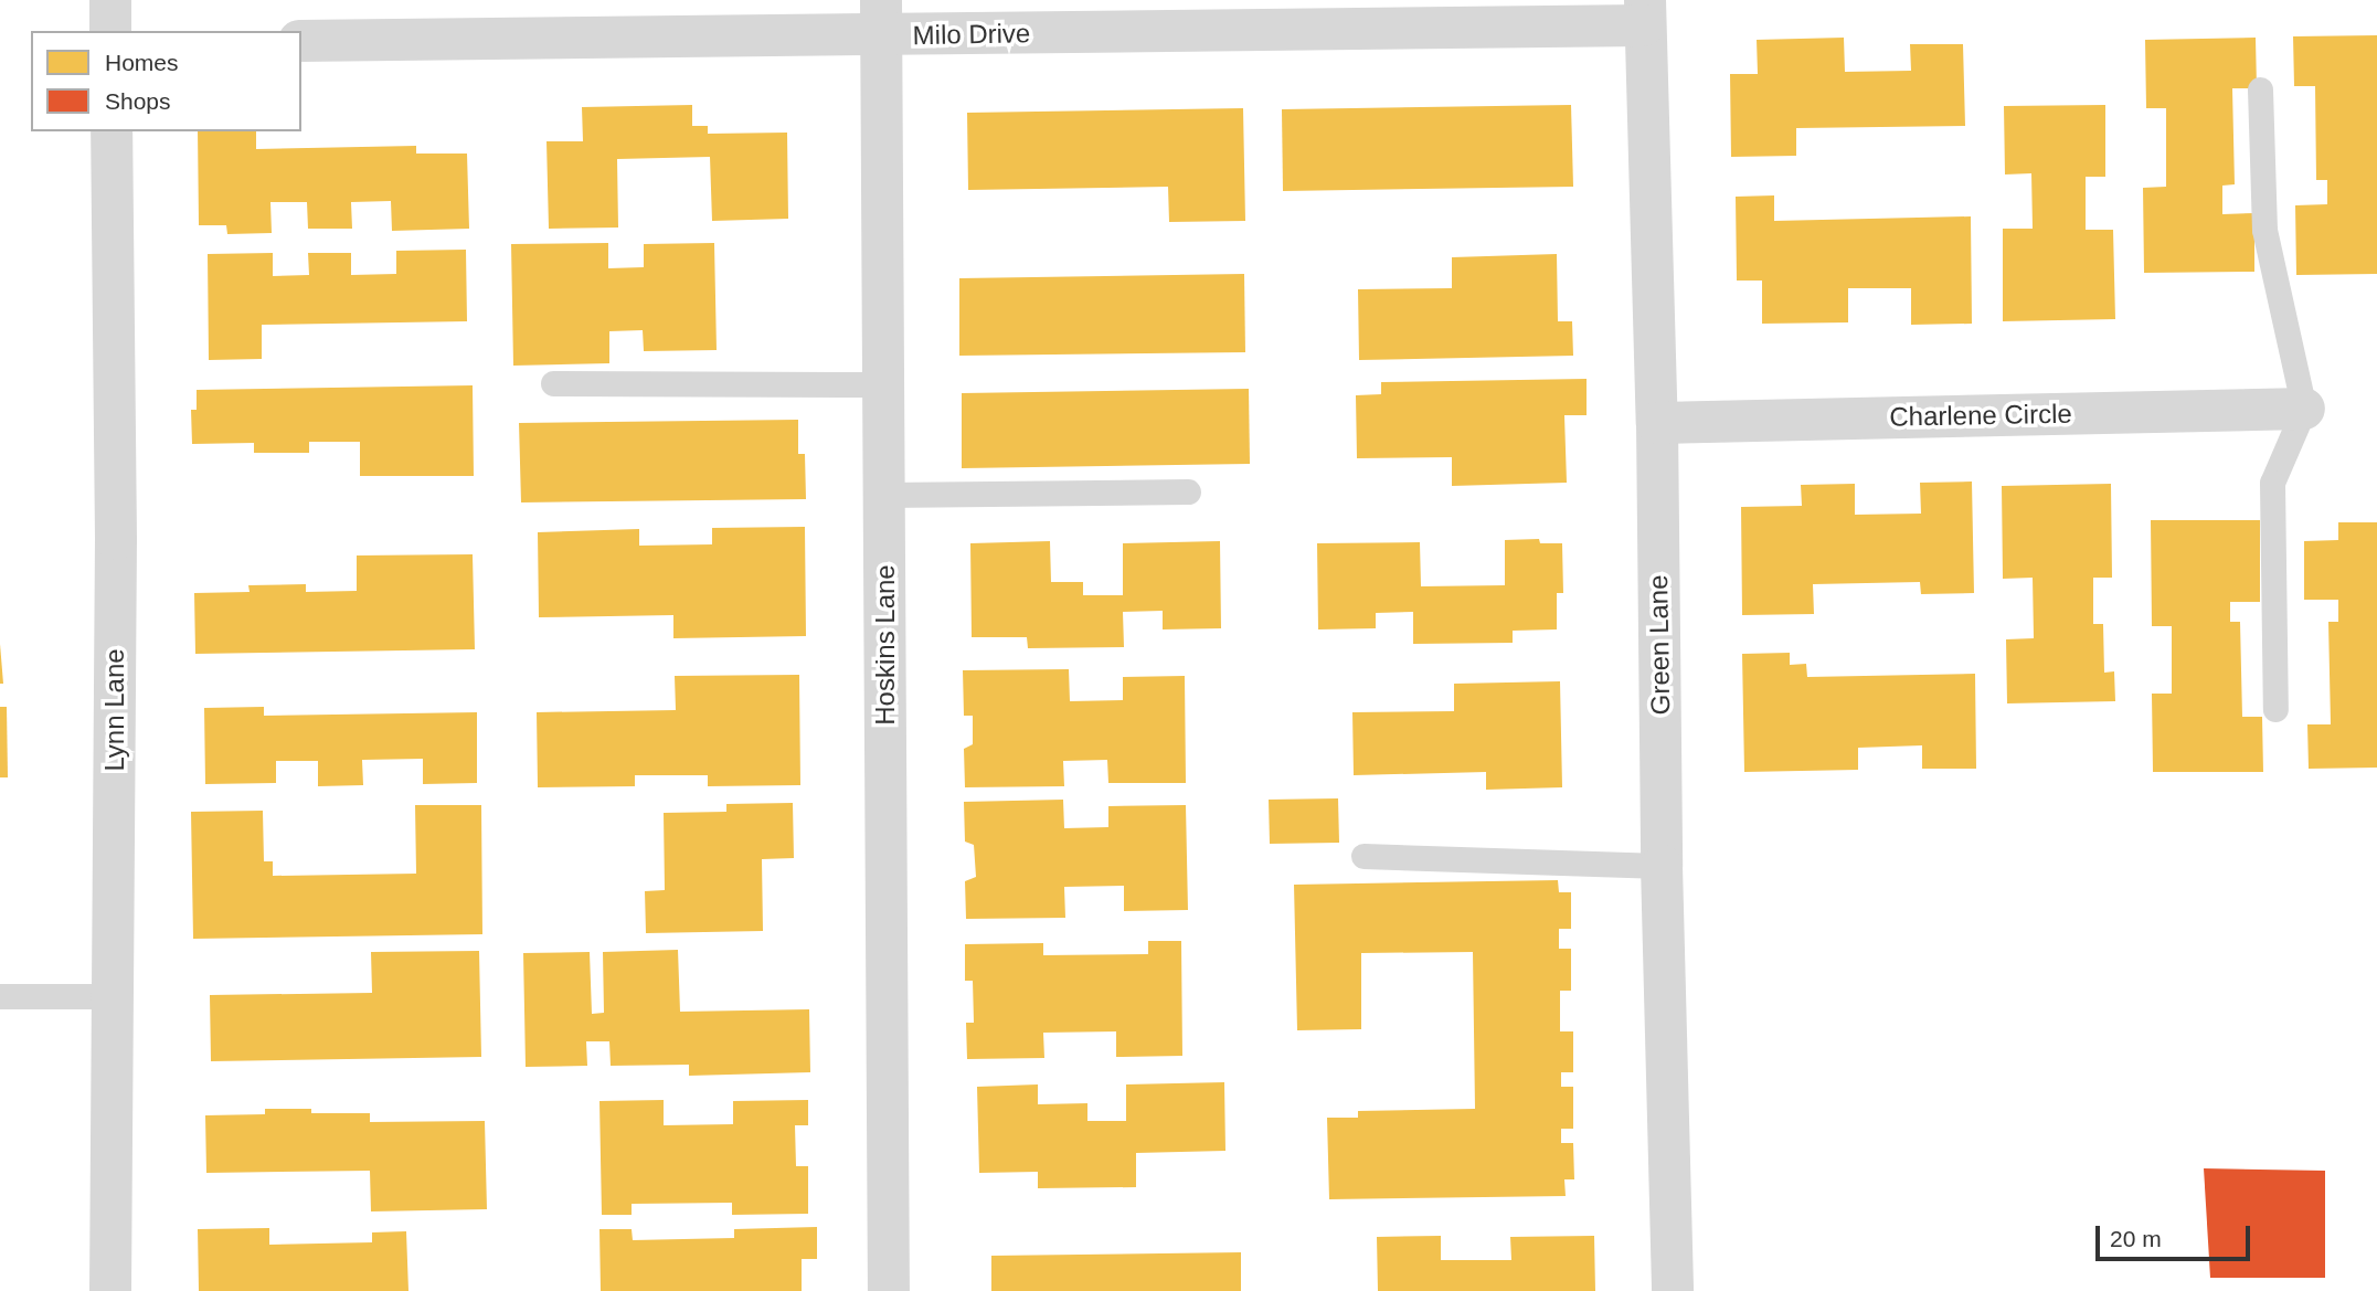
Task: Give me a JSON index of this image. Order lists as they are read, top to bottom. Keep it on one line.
{"streets":{"street":["Milo Drive","Charlene Circle","Hoskins Lane","Green Lane","Lynn Lane"]},"crossings":[["Milo Drive","Hoskins Lane"],["Milo Drive","Green Lane"],["Charlene Circle","Green Lane"]],"legend":["Homes","Shops"],"scale_bar":"20 m"}
